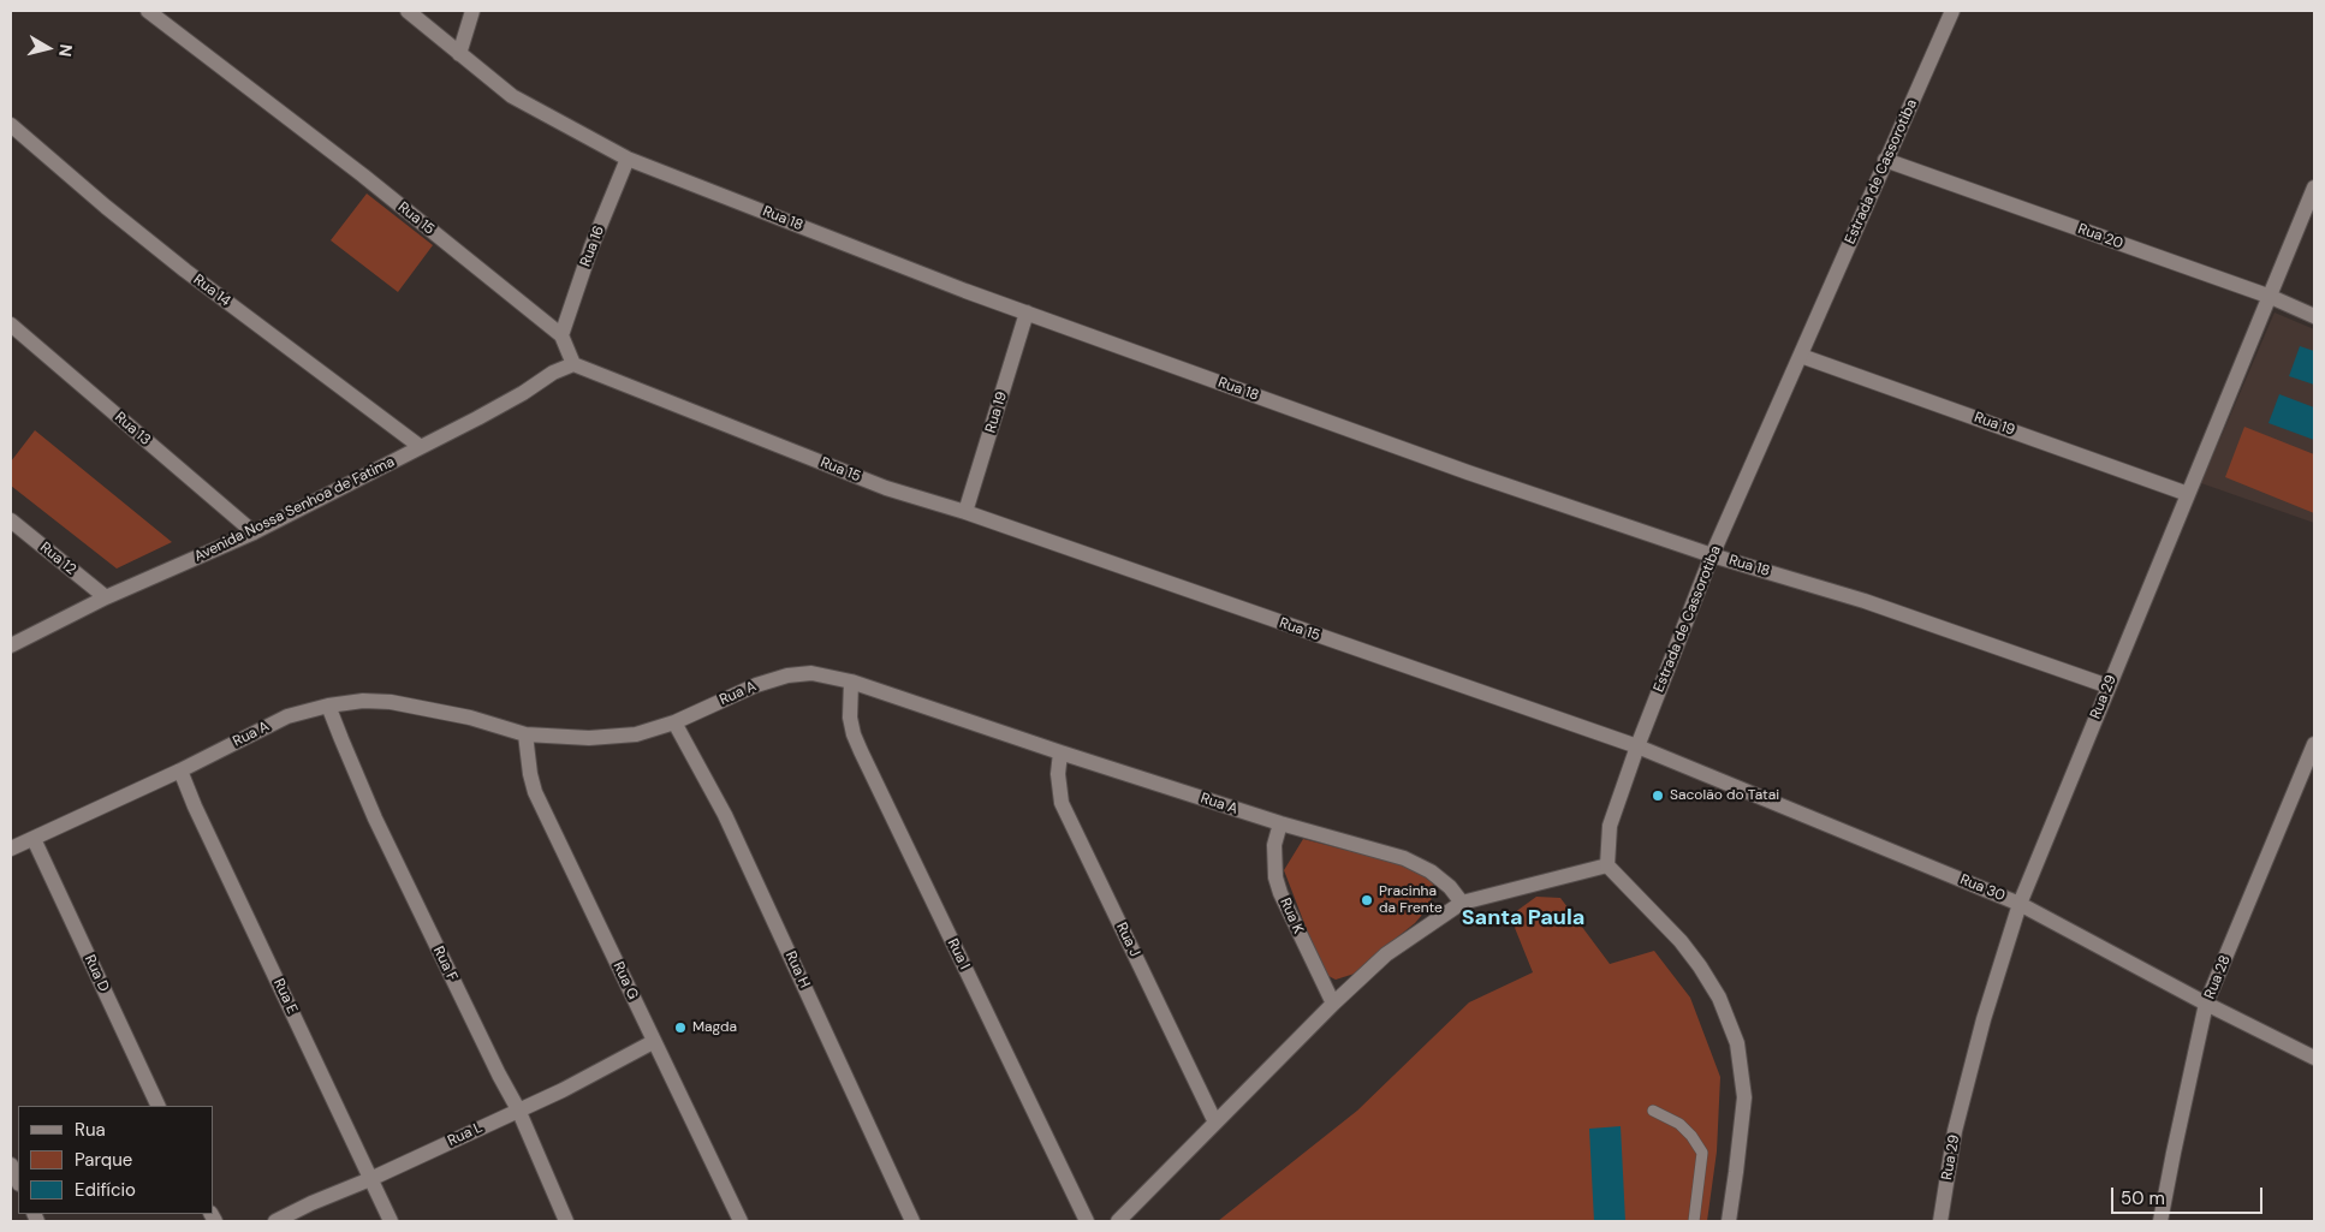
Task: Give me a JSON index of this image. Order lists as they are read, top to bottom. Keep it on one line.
{"streets":{"street":["Estrada de Cassorotiba","Rua 15","Rua 18","Rua 20","Rua 16","Rua 14","Rua 19","Rua 13","Avenida Nossa Senhoa de Fatima","Rua 12","Rua A","Rua 29","Rua 30","Rua K","Rua J","Rua I","Rua F","Rua H","Rua D","Rua 28","Rua G","Rua E","Rua L"]},"crossings":[["Estrada de Cassorotiba","Rua 15"],["Estrada de Cassorotiba","Rua 18"],["Estrada de Cassorotiba","Rua 20"],["Estrada de Cassorotiba","Rua 19"],["Estrada de Cassorotiba","Rua 30"],["Rua 15","Rua 16"],["Rua 15","Rua 19"],["Rua 15","Avenida Nossa Senhoa de Fatima"],["Rua 15","Rua 30"],["Rua 18","Rua 16"],["Rua 18","Rua 19"],["Rua 18","Rua 29"],["Rua 20","Rua 29"],["Rua 14","Avenida Nossa Senhoa de Fatima"],["Rua 19","Rua 29"],["Rua 13","Avenida Nossa Senhoa de Fatima"],["Avenida Nossa Senhoa de Fatima","Rua 12"],["Rua A","Rua K"],["Rua A","Rua J"],["Rua A","Rua I"],["Rua A","Rua F"],["Rua A","Rua H"],["Rua A","Rua D"],["Rua A","Rua G"],["Rua A","Rua E"],["Rua 29","Rua 30"],["Rua 30","Rua 28"],["Rua F","Rua L"],["Rua G","Rua L"],["Rua E","Rua L"]],"districts":["Santa Paula"],"places":["Sacolão do Tatai","Pracinha da Frente","Magda"],"legend":["Rua","Parque","Edifício"],"scale_bar":"50 m","north":"right"}
